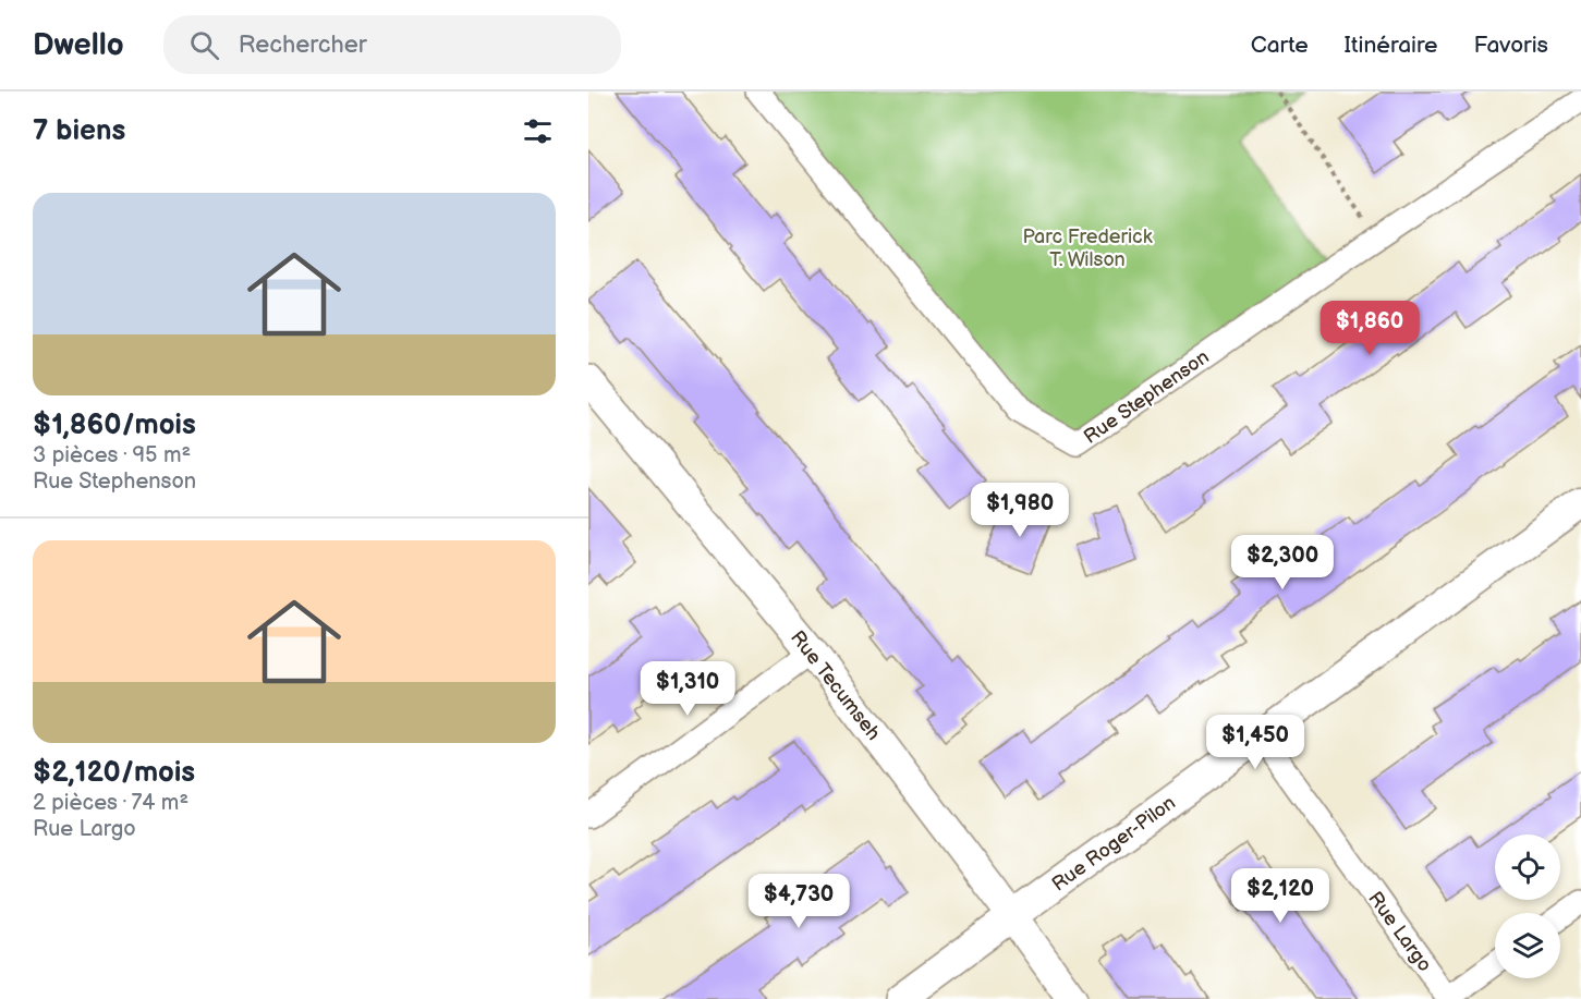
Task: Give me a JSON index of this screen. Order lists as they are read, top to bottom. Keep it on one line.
{"streets":{"street":["Rue Stephenson","Rue Tecumseh","Rue Roger-Pilon","Rue Largo"]},"crossings":[["Rue Tecumseh","Rue Roger-Pilon"],["Rue Roger-Pilon","Rue Largo"]],"parks":["Parc Frederick T. Wilson"],"page":{"header":"Dwello","search":"Rechercher","nav":["Carte","Itinéraire","Favoris"],"heading":"7 biens","list":[{"name":"$1,860/mois","note":"3 pièces · 95 m² · Rue Stephenson"},{"name":"$2,120/mois","note":"2 pièces · 74 m² · Rue Largo"}],"price":["$1,860","$1,980","$2,300","$1,310","$1,450","$2,120","$4,730"]}}
